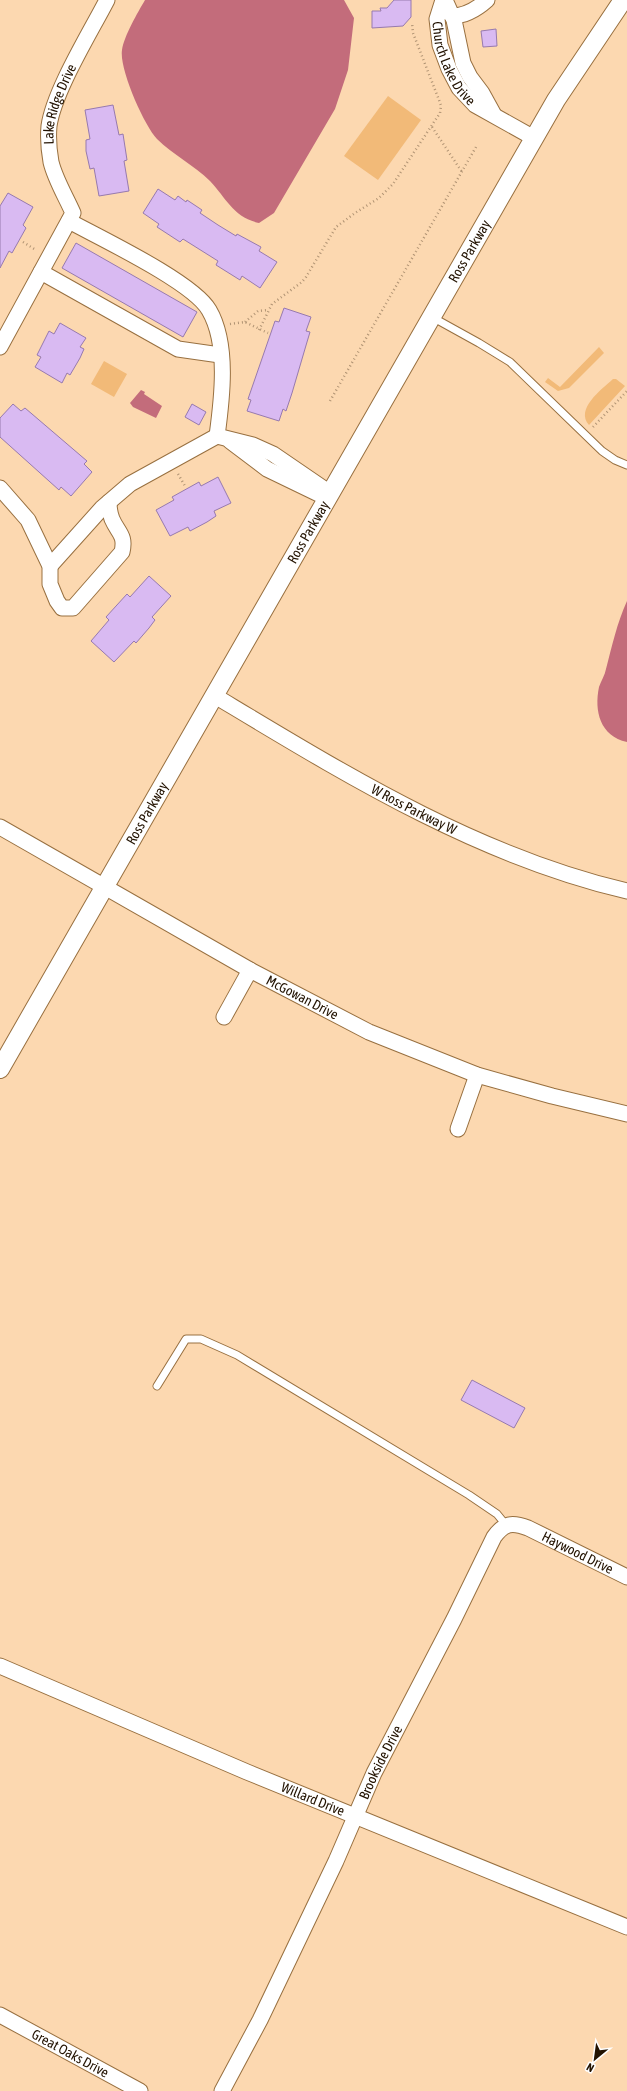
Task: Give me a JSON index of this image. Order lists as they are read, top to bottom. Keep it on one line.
{"streets":{"street":["Church Lake Drive","Lake Ridge Drive","Ross Parkway","W Ross Parkway W","McGowan Drive","Haywood Drive","Brookside Drive","Willard Drive","Great Oaks Drive"]},"crossings":[["Church Lake Drive","Ross Parkway"],["Ross Parkway","W Ross Parkway W"],["Ross Parkway","McGowan Drive"],["Haywood Drive","Brookside Drive"],["Brookside Drive","Willard Drive"]],"north":"bottom left"}
